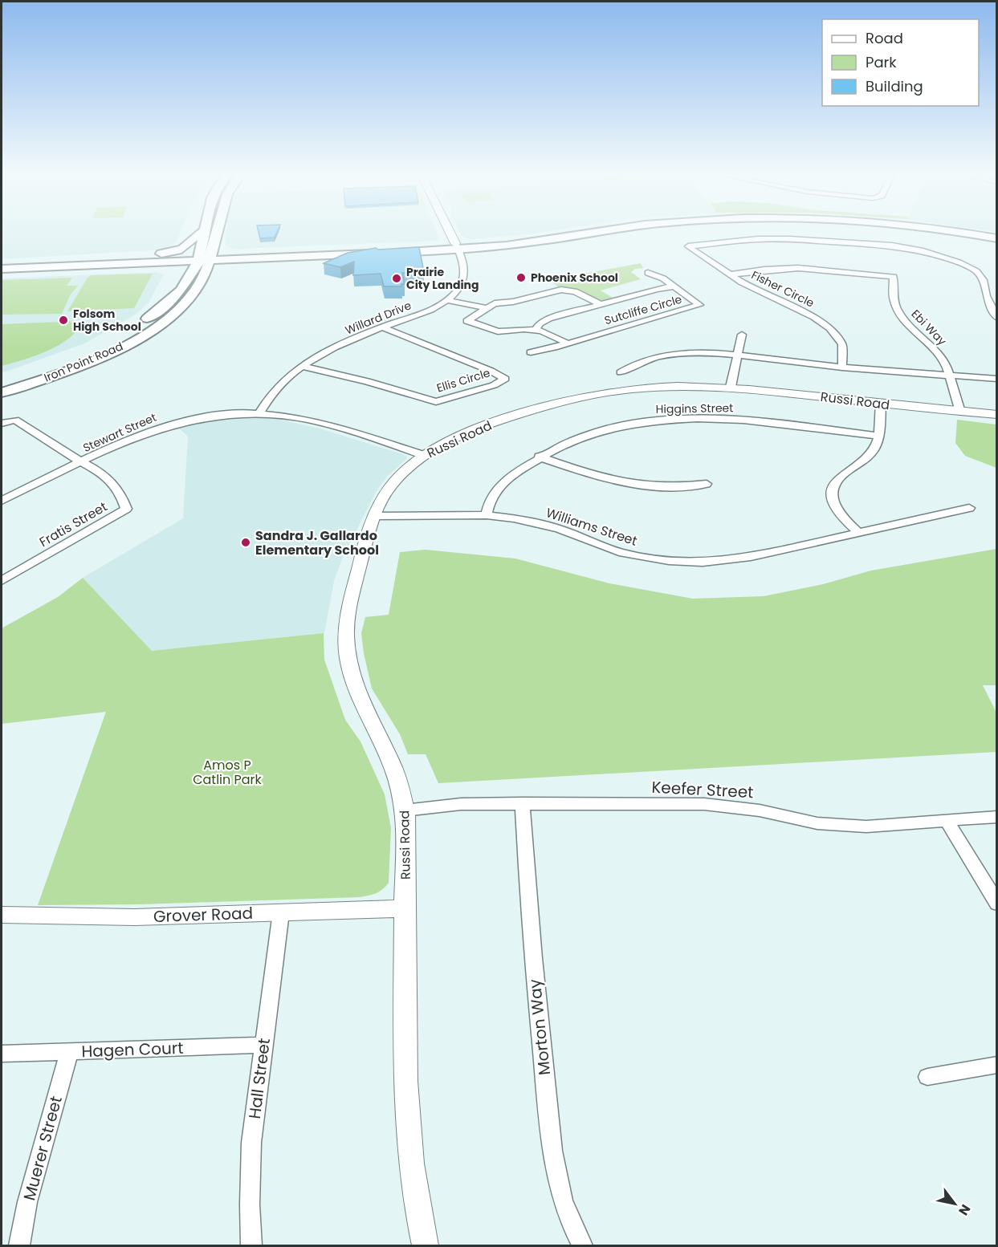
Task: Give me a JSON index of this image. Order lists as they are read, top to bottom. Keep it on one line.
{"streets":{"main road":["Iron Point Road"],"street":["Fisher Circle","Sutcliffe Circle","Willard Drive","Ebi Way","Ellis Circle","Russi Road","Higgins Street","Stewart Street","Fratis Street","Williams Street","Keefer Street","Grover Road","Morton Way","Hagen Court","Hall Street","Muerer Street"]},"crossings":[["Fisher Circle","Ebi Way"],["Willard Drive","Ellis Circle"],["Willard Drive","Stewart Street"],["Ebi Way","Russi Road"],["Russi Road","Stewart Street"],["Russi Road","Williams Street"],["Russi Road","Keefer Street"],["Russi Road","Grover Road"],["Higgins Street","Williams Street"],["Stewart Street","Fratis Street"],["Keefer Street","Morton Way"],["Grover Road","Hall Street"],["Hagen Court","Hall Street"],["Hagen Court","Muerer Street"]],"parks":["Amos P Catlin Park"],"places":["Phoenix School","Prairie City Landing","Folsom High School","Sandra J. Gallardo Elementary School"],"legend":["Road","Park","Building"],"north":"bottom right"}
